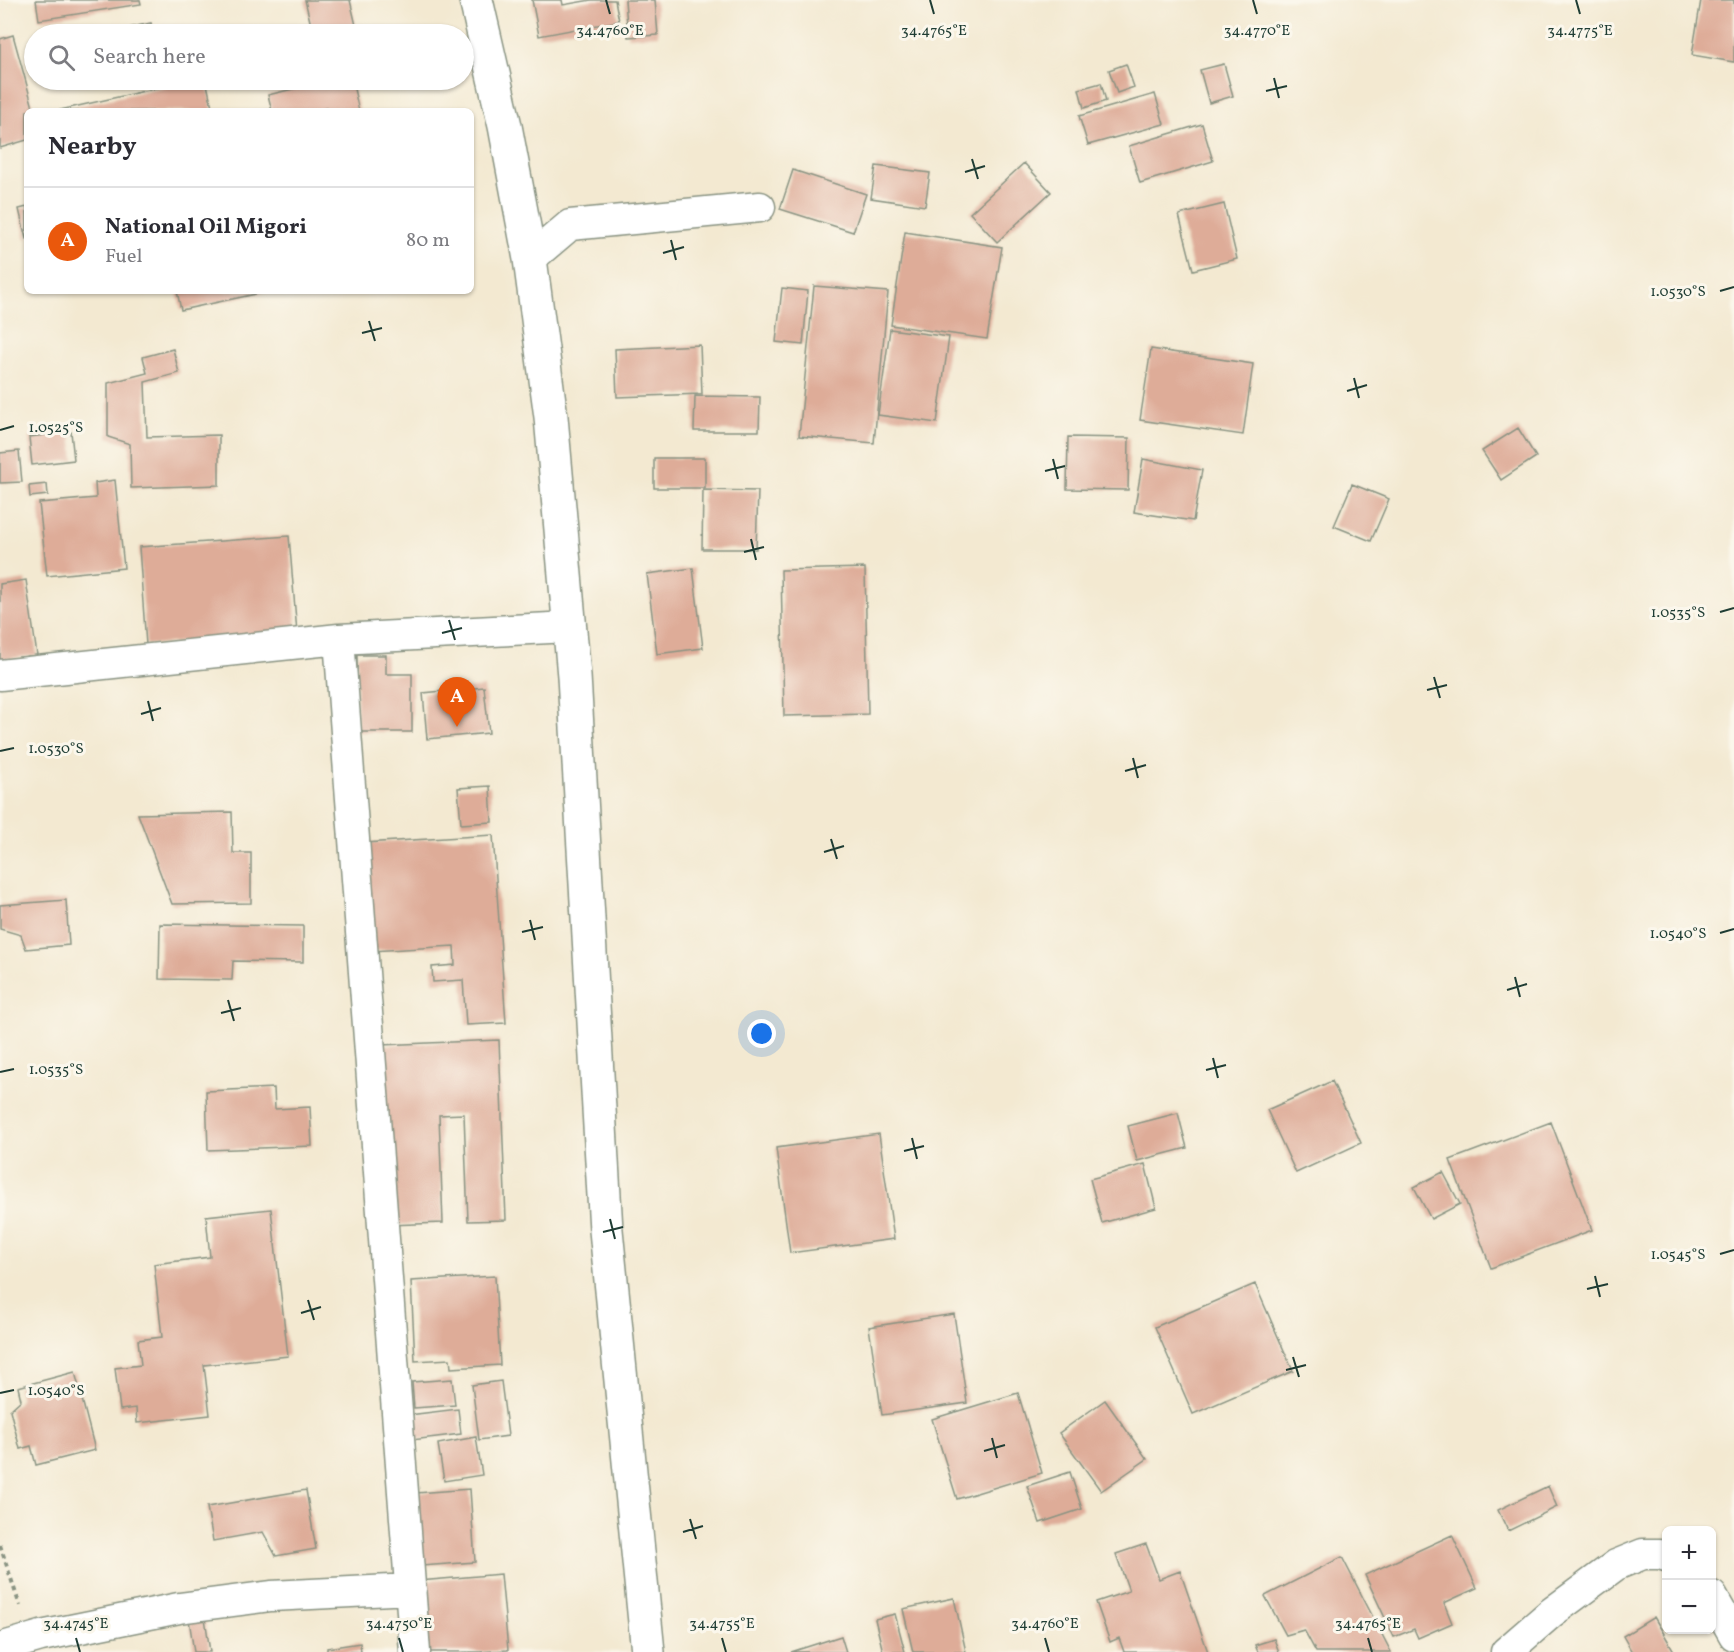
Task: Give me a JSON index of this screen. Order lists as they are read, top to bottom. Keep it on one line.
{"page":{"search":"Search here","heading":"Nearby","list":[{"mark":"A","name":"National Oil Migori","note":"Fuel","value":"80 m"}],"pins":"A","map_buttons":["+","−"]},"coordinates":["34.4760°E","34.4765°E","34.4770°E","34.4775°E","1.0530°S","1.0525°S","1.0535°S","1.0540°S","1.0545°S","34.4745°E","34.4750°E","34.4755°E"]}
